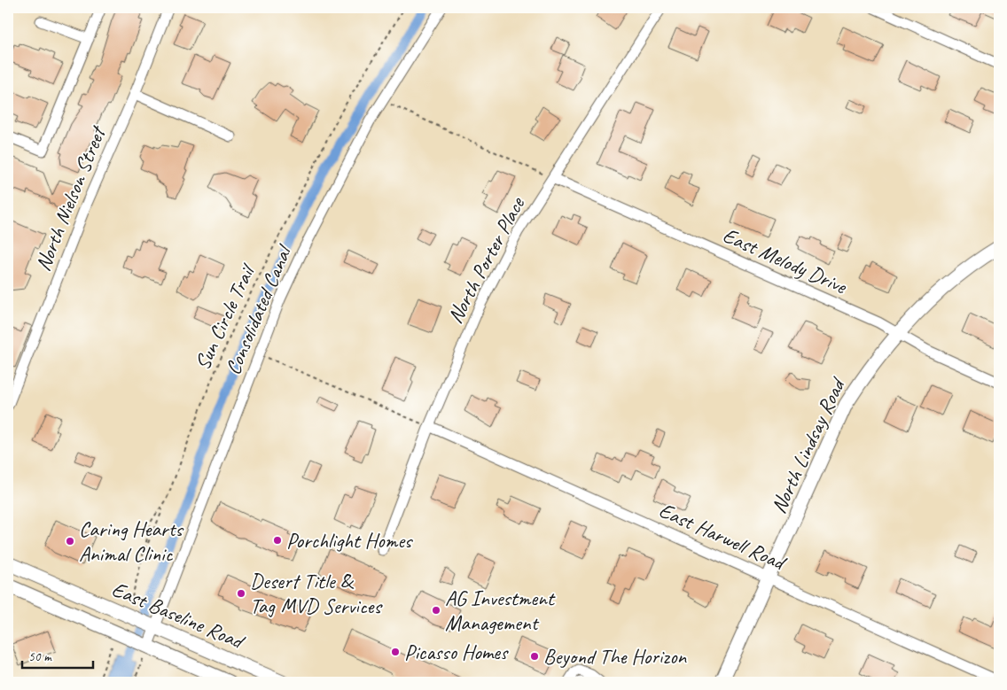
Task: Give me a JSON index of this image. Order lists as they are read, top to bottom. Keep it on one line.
{"streets":{"main road":["North Lindsay Road","East Baseline Road"],"street":["North Nielson Street","North Porter Place","East Melody Drive","Consolidated Canal","East Harwell Road"],"path":["Sun Circle Trail"]},"crossings":[["North Porter Place","East Melody Drive"],["North Porter Place","East Harwell Road"],["East Melody Drive","North Lindsay Road"],["Consolidated Canal","East Baseline Road"],["Sun Circle Trail","East Baseline Road"],["North Lindsay Road","East Harwell Road"]],"places":["Porchlight Homes","Caring Hearts Animal Clinic","Desert Title & Tag MVD Services","AG Investment Management","Picasso Homes","Beyond The Horizon"],"scale_bar":"50 m"}
